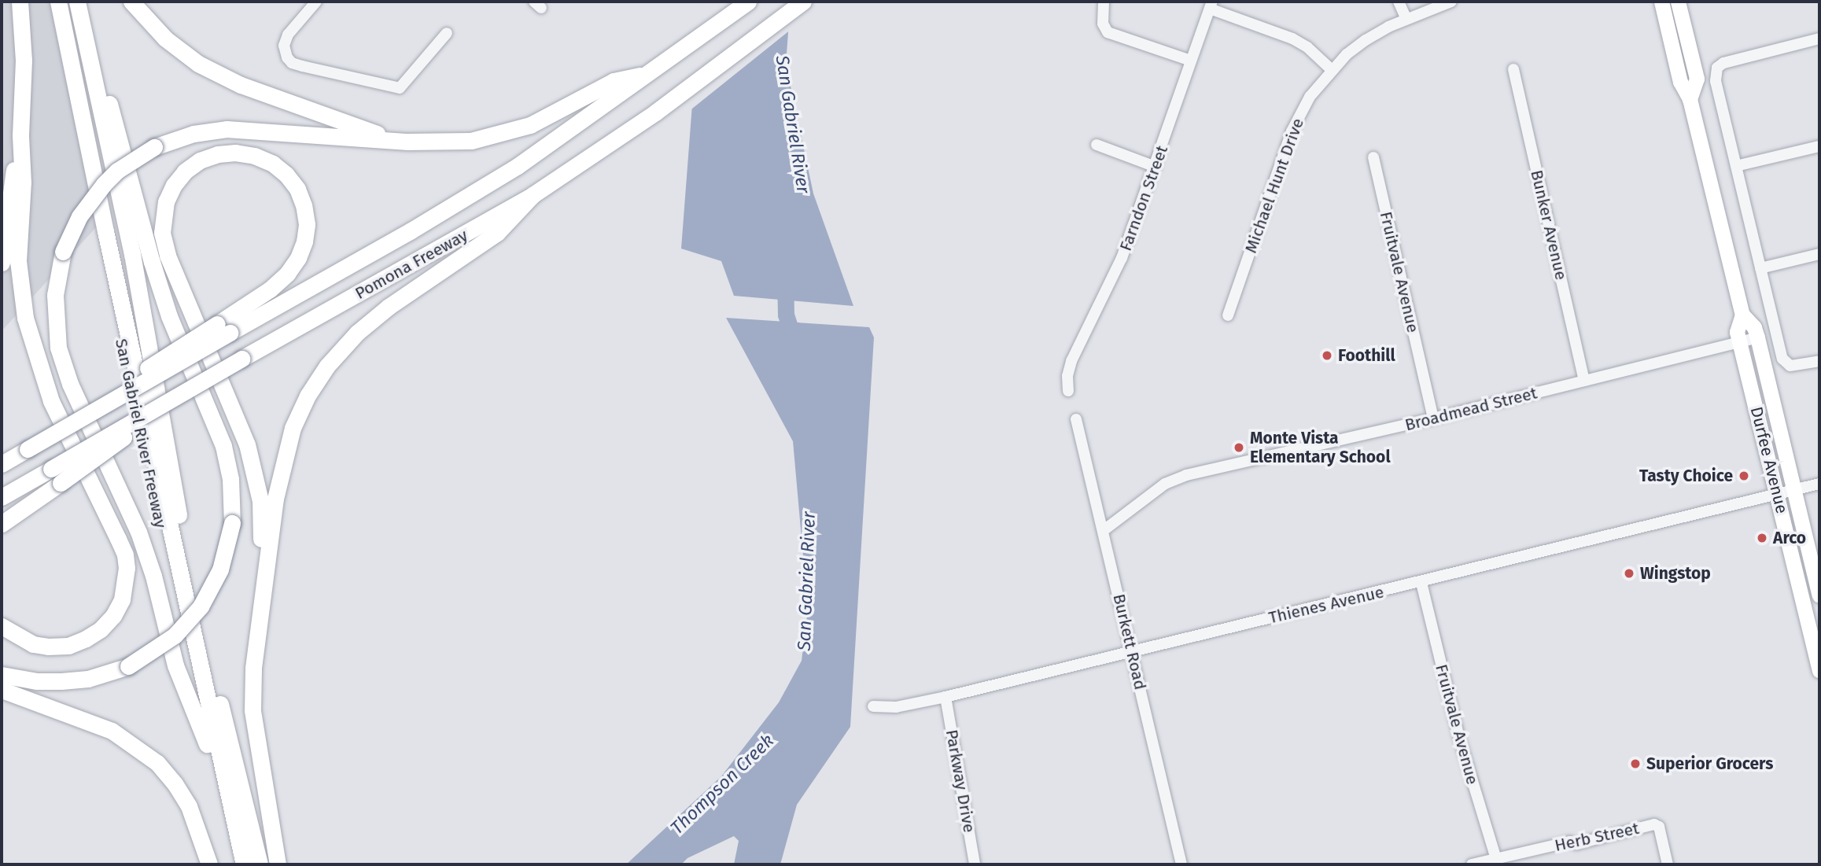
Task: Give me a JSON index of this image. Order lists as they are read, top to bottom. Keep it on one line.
{"streets":{"highway":["Pomona Freeway","San Gabriel River Freeway"],"main road":["Durfee Avenue"],"street":["Michael Hunt Drive","Farndon Street","Bunker Avenue","Fruitvale Avenue","Broadmead Street","Thienes Avenue","Burkett Road","Parkway Drive","Herb Street"]},"crossings":[["Bunker Avenue","Broadmead Street"],["Fruitvale Avenue","Broadmead Street"],["Fruitvale Avenue","Thienes Avenue"],["Fruitvale Avenue","Herb Street"],["Broadmead Street","Durfee Avenue"],["Broadmead Street","Burkett Road"],["Durfee Avenue","Thienes Avenue"],["Thienes Avenue","Burkett Road"],["Thienes Avenue","Parkway Drive"]],"water":["San Gabriel River","Thompson Creek"],"places":["Foothill","Monte Vista Elementary School","Tasty Choice","Arco","Wingstop","Superior Grocers"]}
